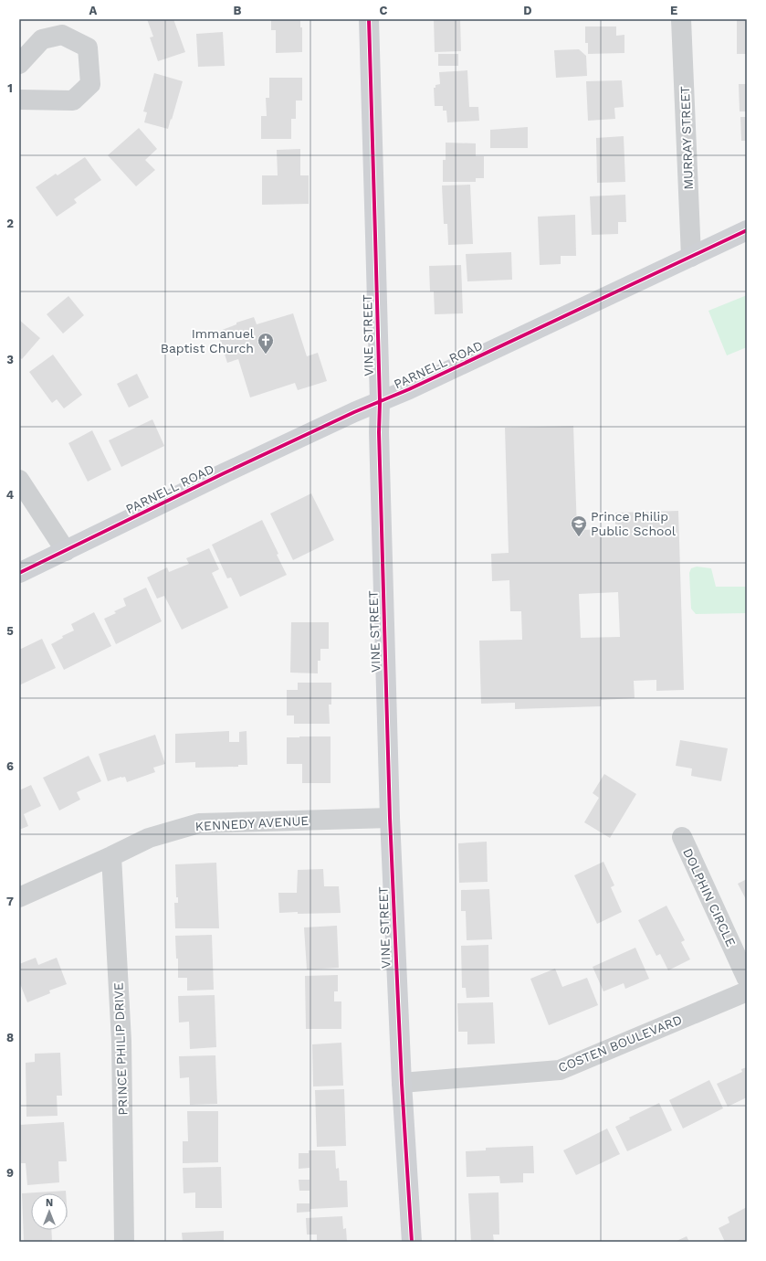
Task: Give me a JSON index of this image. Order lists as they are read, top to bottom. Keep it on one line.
{"streets":{"street":["MURRAY STREET","VINE STREET","PARNELL ROAD","KENNEDY AVENUE","DOLPHIN CIRCLE","COSTEN BOULEVARD","PRINCE PHILIP DRIVE"]},"crossings":[["MURRAY STREET","PARNELL ROAD"],["VINE STREET","PARNELL ROAD"],["VINE STREET","KENNEDY AVENUE"],["VINE STREET","COSTEN BOULEVARD"],["KENNEDY AVENUE","PRINCE PHILIP DRIVE"]],"places":{"church":["Immanuel Baptist Church"],"school or university":["Prince Philip Public School"]},"north":"top","grid":{"columns":["A","B","C","D","E"],"rows":["1","2","3","4","5","6","7","8","9"]}}
